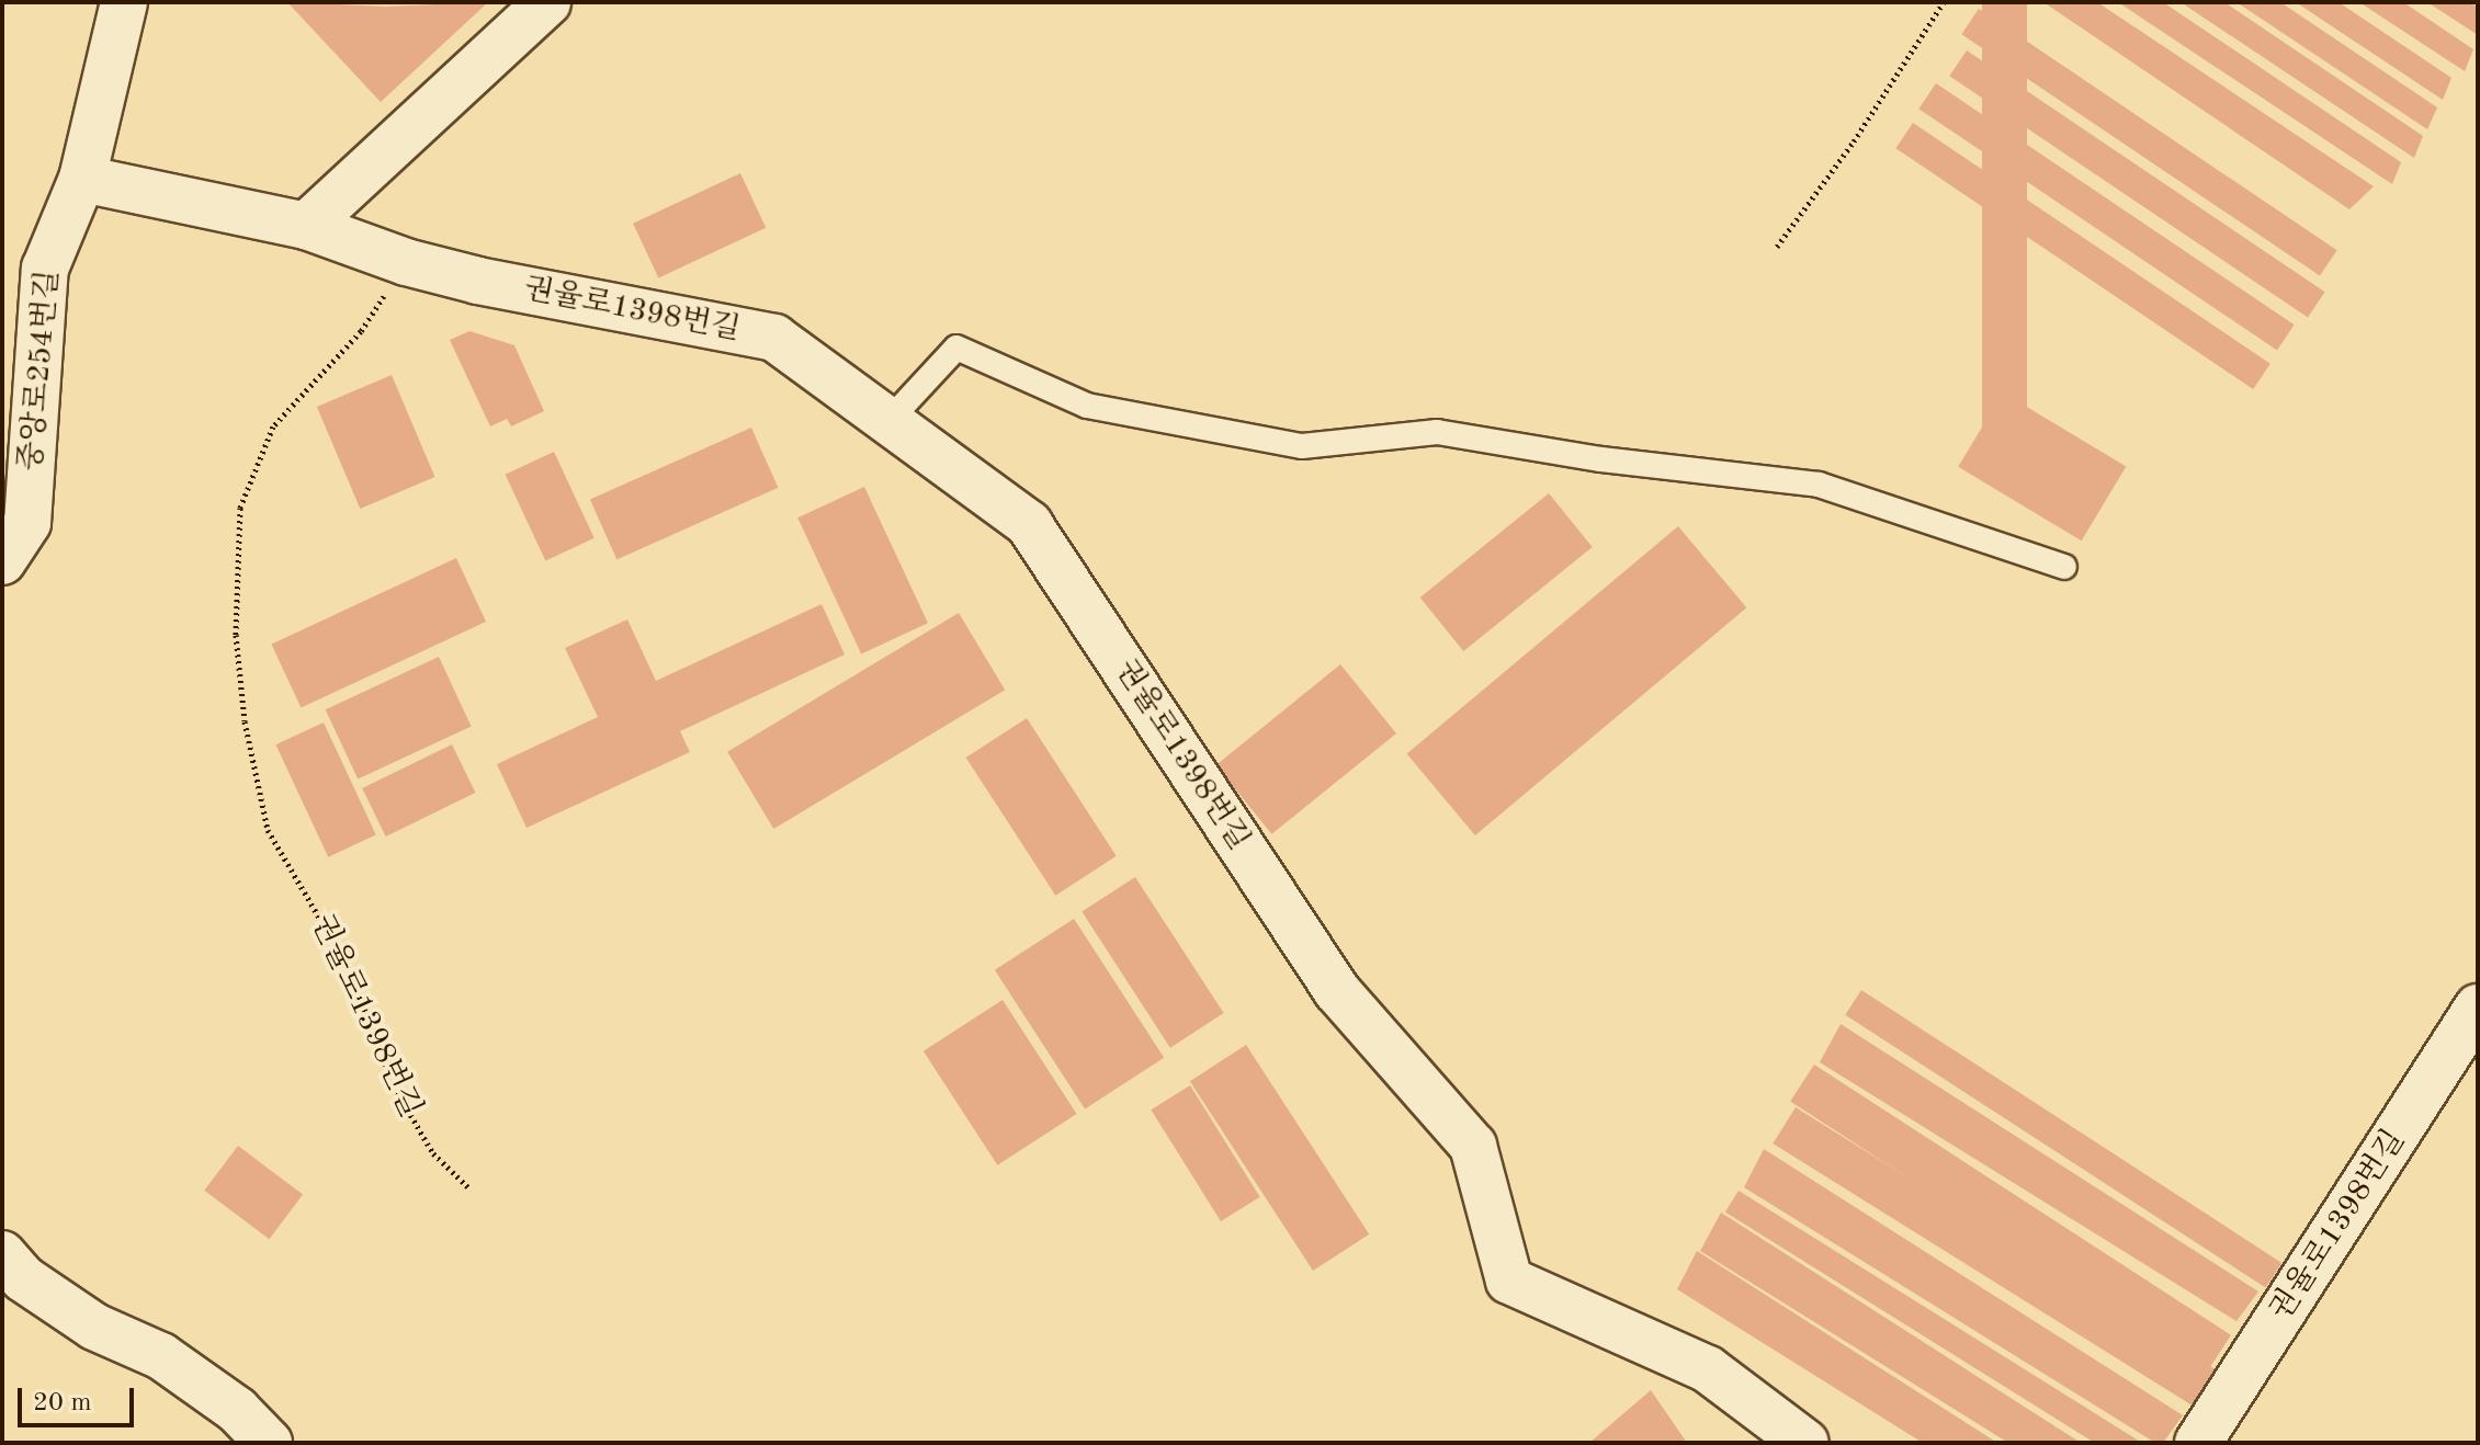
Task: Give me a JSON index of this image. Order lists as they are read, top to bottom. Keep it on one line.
{"streets":{"street":["권율로1398번길","중앙로254번길"]},"crossings":[["권율로1398번길","중앙로254번길"]],"scale_bar":"20 m"}
